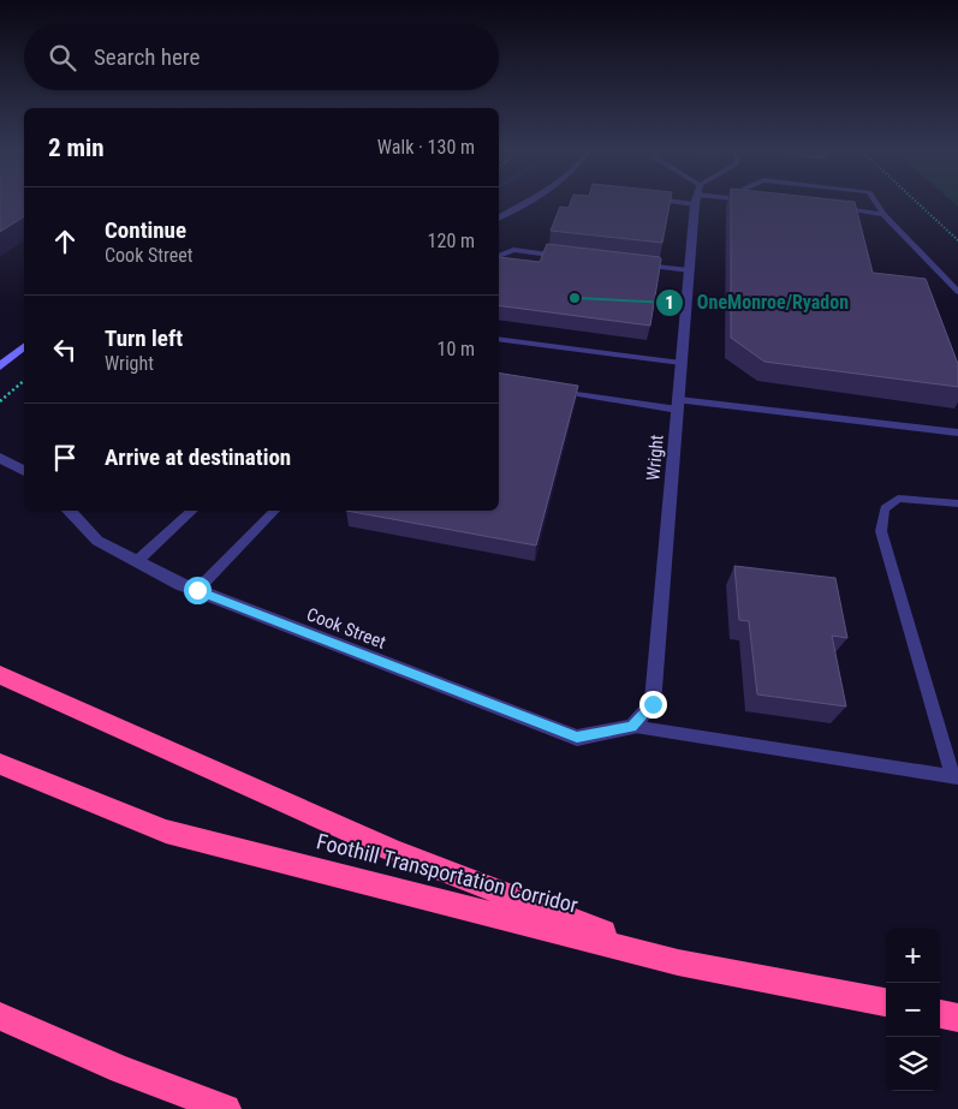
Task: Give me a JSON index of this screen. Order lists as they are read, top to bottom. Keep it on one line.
{"streets":{"highway":["Foothill Transportation Corridor"],"street":["Wright","Cook Street"]},"crossings":[["Wright","Cook Street"]],"places":["OneMonroe/Ryadon"],"page":{"search":"Search here","heading":["2 min","Walk · 130 m"],"list":[["Continue","Cook Street","120 m"],["Turn left","Wright","10 m"],"Arrive at destination"],"map_buttons":["+","−"]}}
